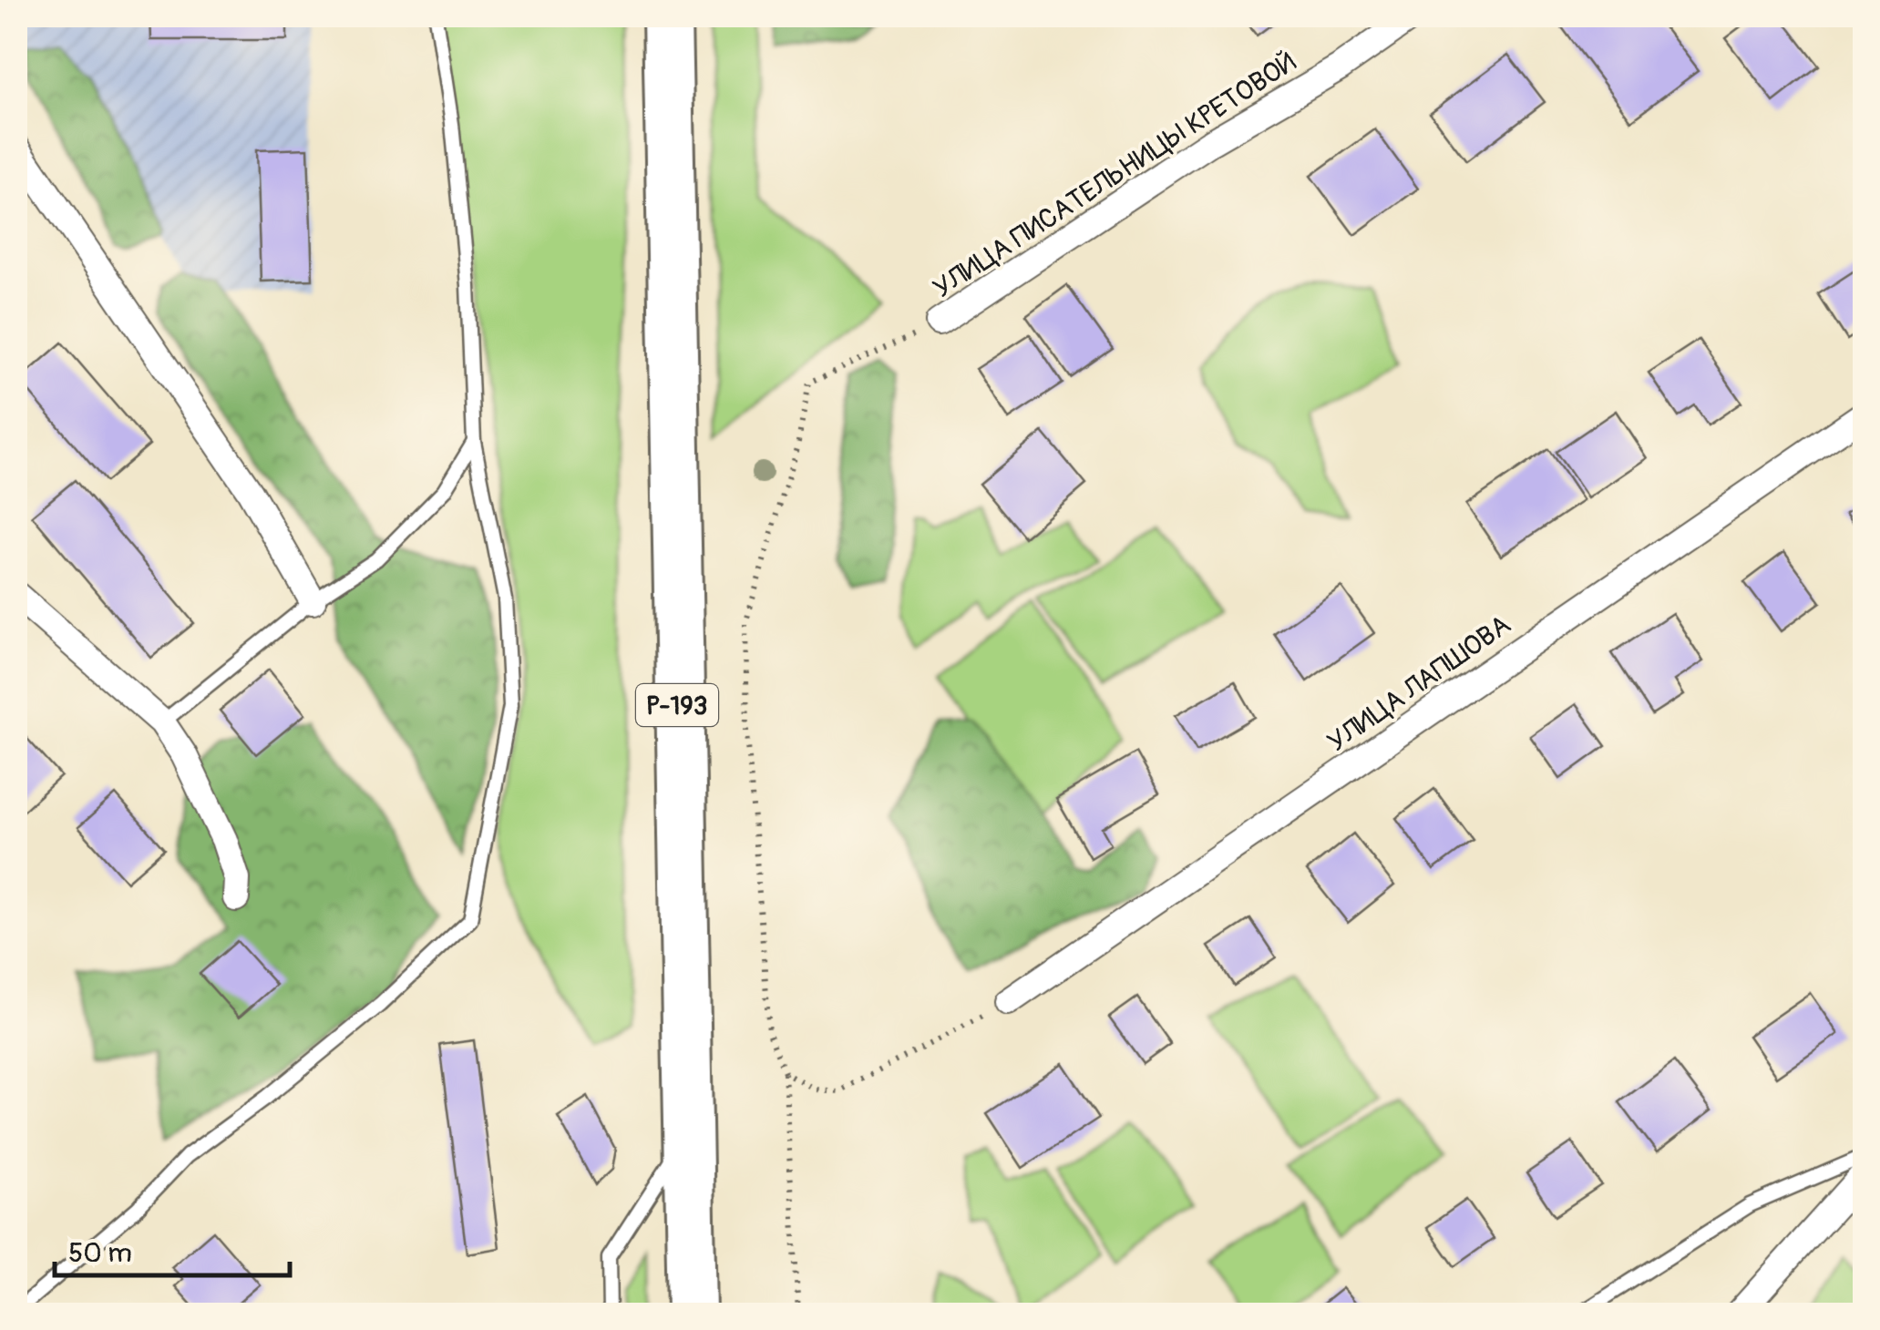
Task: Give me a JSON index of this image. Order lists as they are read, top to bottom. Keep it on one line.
{"streets":{"highway":["Р-193"],"street":["УЛИЦА ПИСАТЕЛЬНИЦЫ КРЕТОВОЙ","УЛИЦА ЛАПШОВА"]},"scale_bar":"50 m"}
